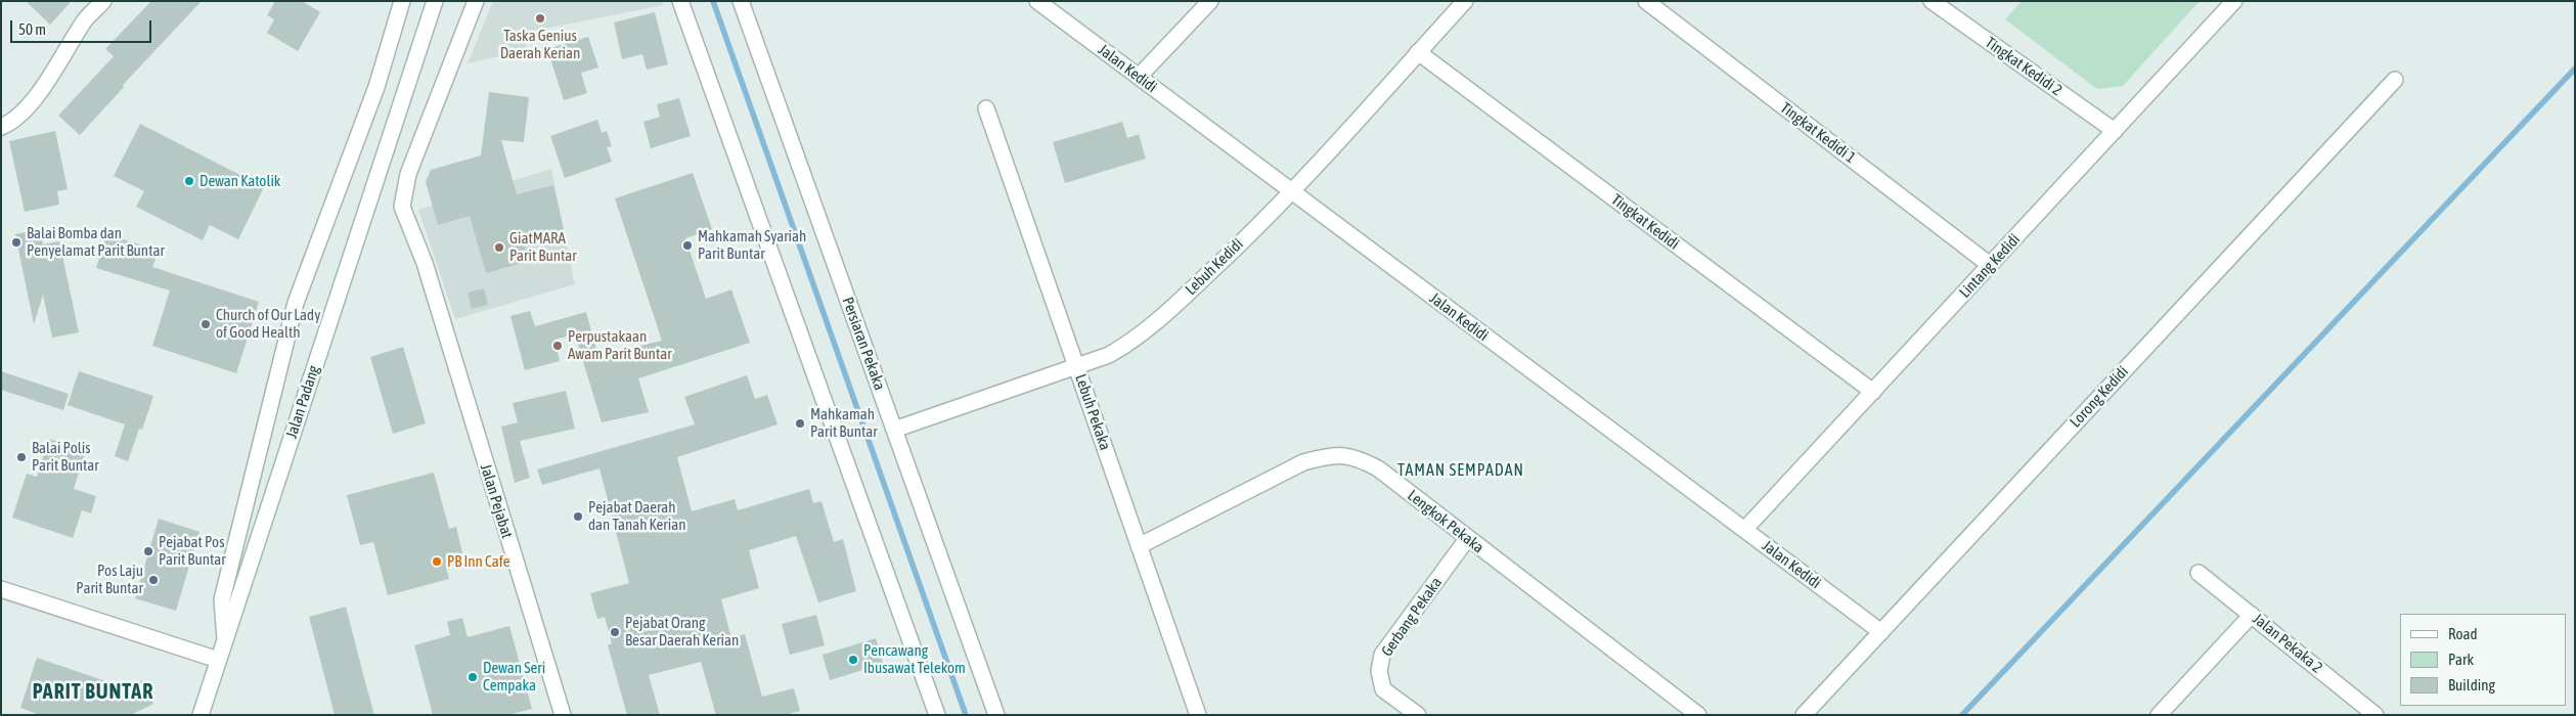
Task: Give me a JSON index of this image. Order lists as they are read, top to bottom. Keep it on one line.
{"streets":{"street":["Tingkat Kedidi 2","Jalan Kedidi","Tingkat Kedidi 1","Tingkat Kedidi","Lintang Kedidi","Lebuh Kedidi","Persiaran Pekaka","Lorong Kedidi","Jalan Padang","Lebuh Pekaka","Jalan Pejabat","Lengkok Pekaka","Gerbang Pekaka","Jalan Pekaka 2"]},"crossings":[["Tingkat Kedidi 2","Lintang Kedidi"],["Jalan Kedidi","Lintang Kedidi"],["Jalan Kedidi","Lebuh Kedidi"],["Jalan Kedidi","Lorong Kedidi"],["Tingkat Kedidi 1","Lintang Kedidi"],["Tingkat Kedidi","Lintang Kedidi"],["Tingkat Kedidi","Lebuh Kedidi"],["Lebuh Kedidi","Persiaran Pekaka"],["Lebuh Kedidi","Lebuh Pekaka"],["Lebuh Pekaka","Lengkok Pekaka"],["Lengkok Pekaka","Gerbang Pekaka"]],"districts":["TAMAN SEMPADAN","PARIT BUNTAR"],"places":["Taska Genius Daerah Kerian","Dewan Katolik","Balai Bomba dan Penyelamat Parit Buntar","Mahkamah Syariah Parit Buntar","GiatMARA Parit Buntar","Church of Our Lady of Good Health","Perpustakaan Awam Parit Buntar","Mahkamah Parit Buntar","Balai Polis Parit Buntar","Pejabat Daerah dan Tanah Kerian","Pejabat Pos Parit Buntar","PB Inn Cafe","Pos Laju Parit Buntar","Pejabat Orang Besar Daerah Kerian","Pencawang Ibusawat Telekom","Dewan Seri Cempaka"],"legend":["Road","Park","Building"],"scale_bar":"50 m"}
